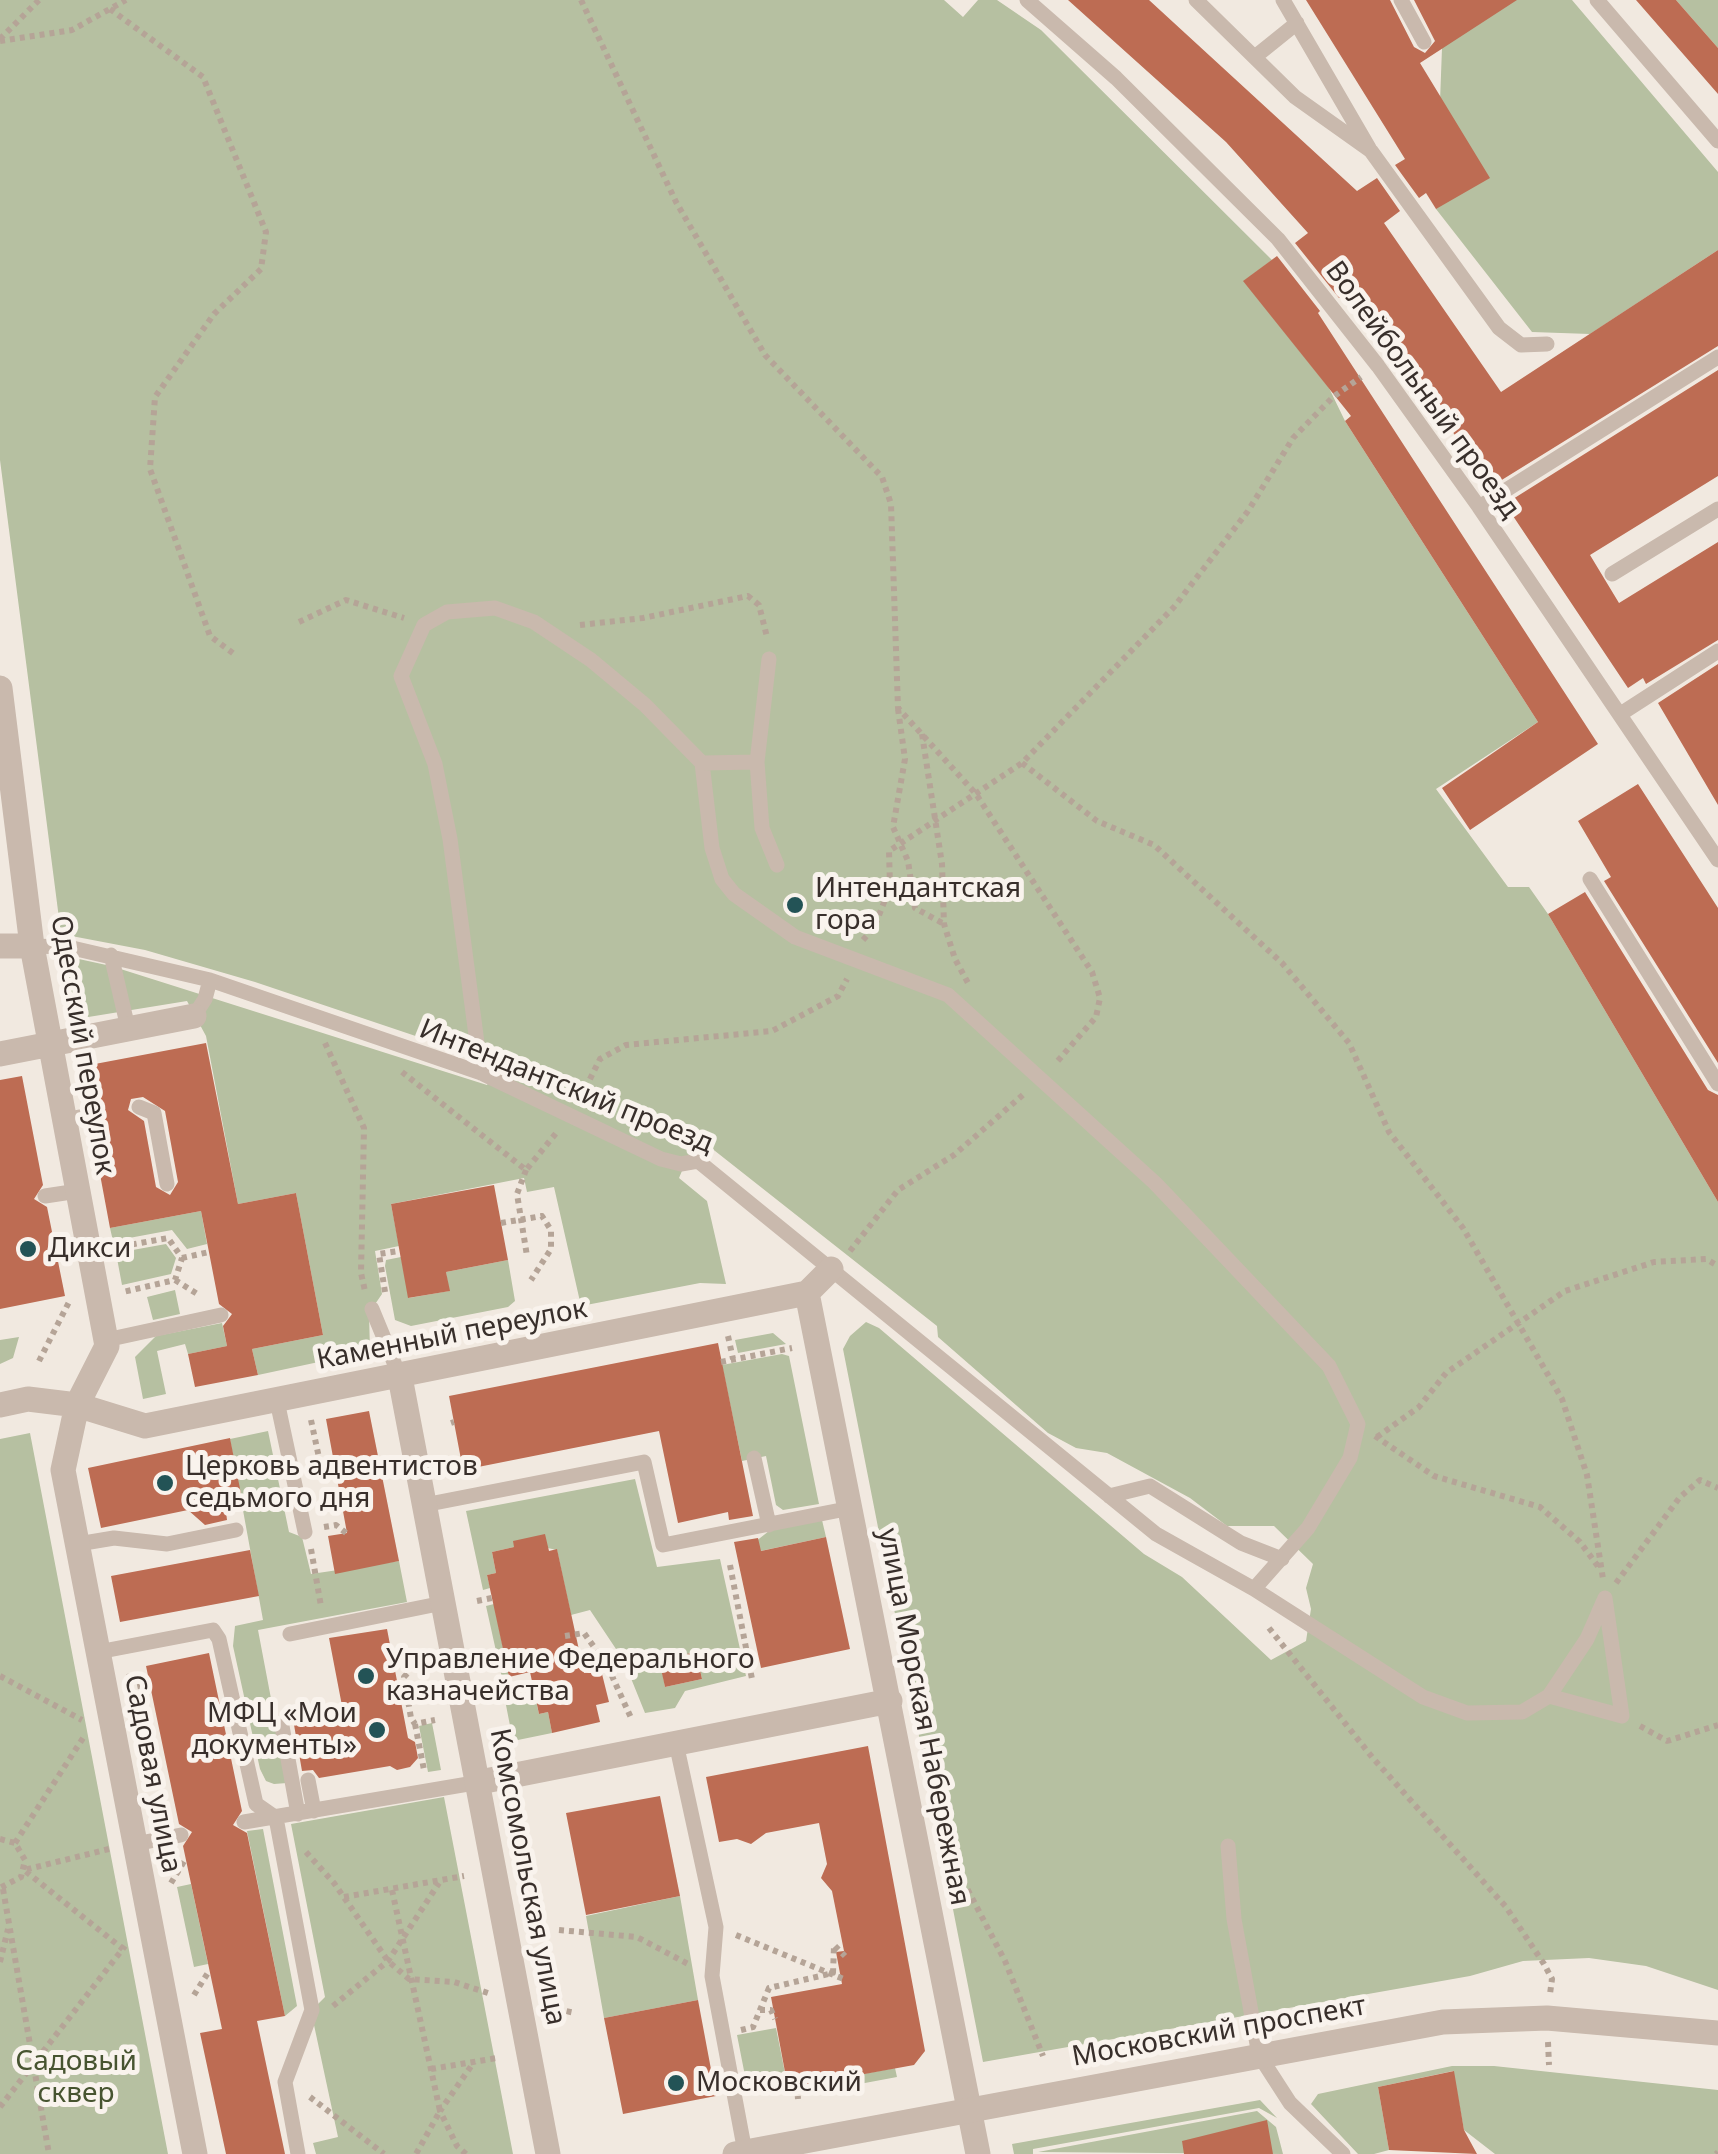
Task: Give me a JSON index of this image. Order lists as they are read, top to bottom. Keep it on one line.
{"streets":{"street":["Одесский переулок","Каменный переулок","улица Морская Набережная","Садовая улица","Комсомольская улица","Московский проспект"],"lane":["Волейбольный проезд","Интендантский проезд"]},"crossings":[["Одесский переулок","Интендантский проезд"],["Каменный переулок","улица Морская Набережная"],["Каменный переулок","Садовая улица"],["Каменный переулок","Комсомольская улица"],["улица Морская Набережная","Московский проспект"]],"parks":["Садовый сквер"],"places":["Интендантская гора","Дикси","Церковь адвентистов седьмого дня","Управление Федерального казначейства","МФЦ «Мои документы»","Московский"]}
